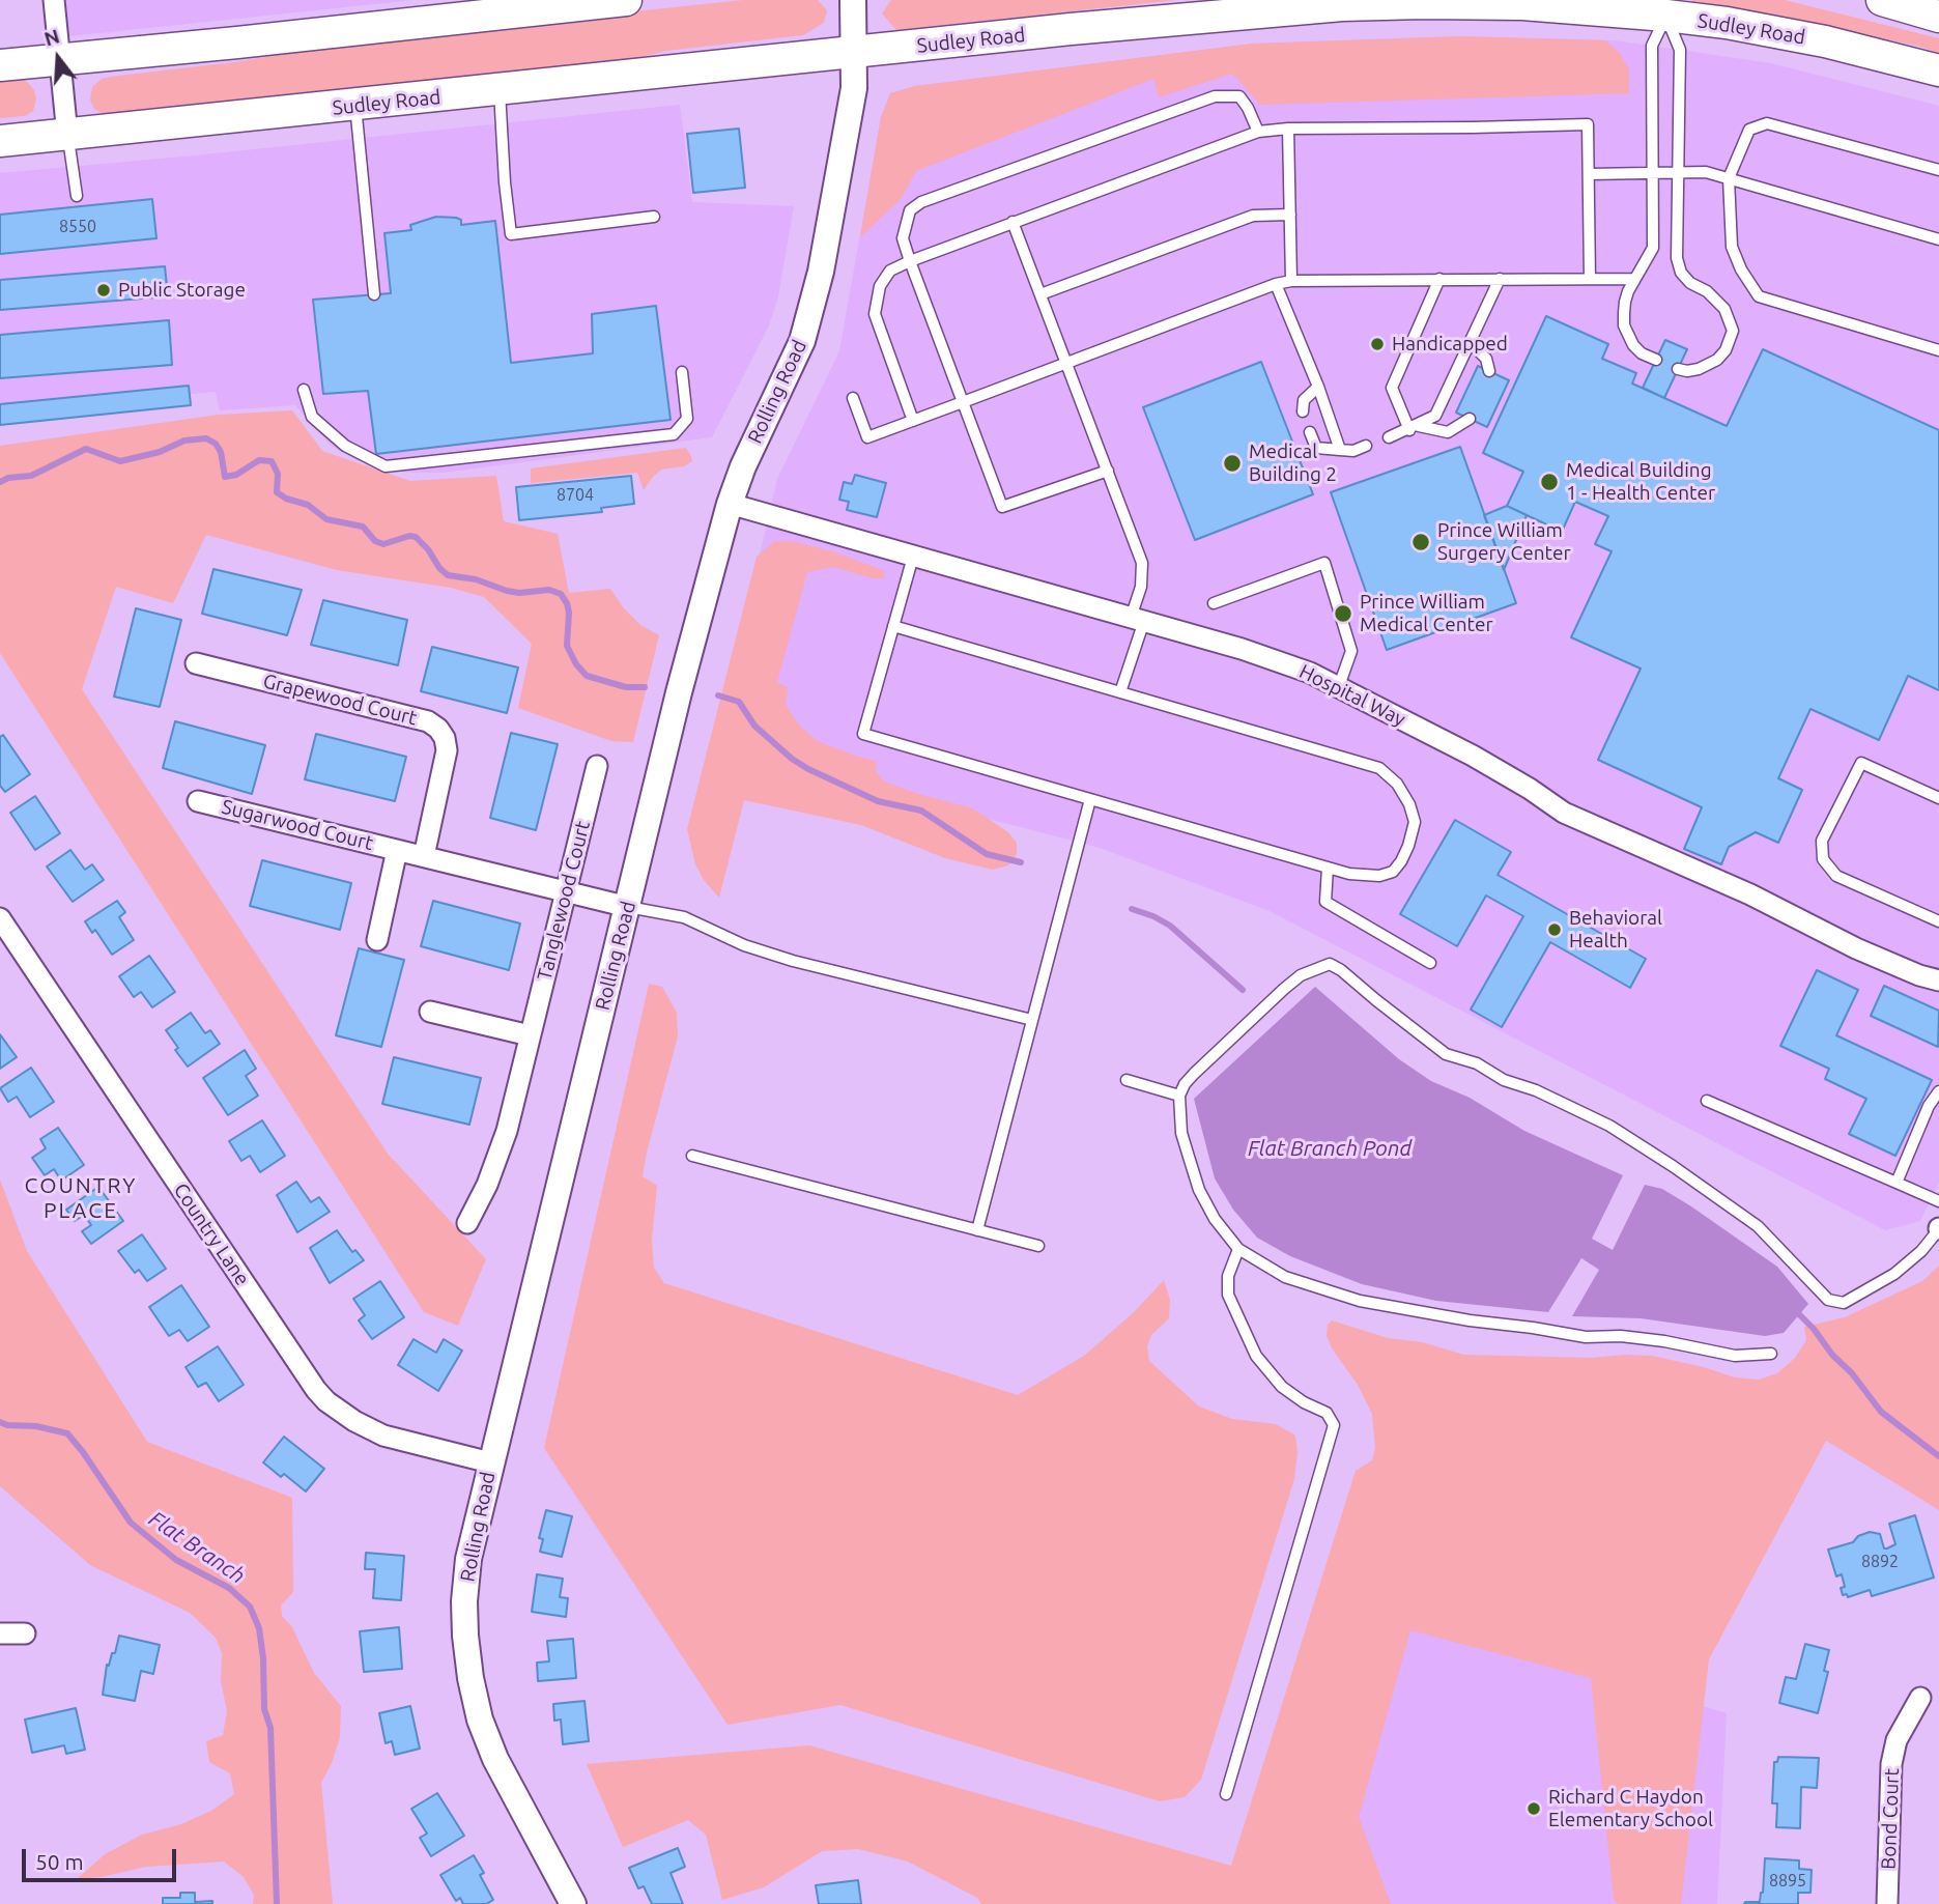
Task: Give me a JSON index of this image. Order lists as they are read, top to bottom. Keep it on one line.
{"streets":{"main road":["Sudley Road"],"street":["Rolling Road","Hospital Way","Grapewood Court","Sugarwood Court","Tanglewood Court","Country Lane","Bond Court"]},"crossings":[["Sudley Road","Rolling Road"],["Rolling Road","Hospital Way"],["Rolling Road","Sugarwood Court"],["Rolling Road","Country Lane"],["Grapewood Court","Sugarwood Court"],["Sugarwood Court","Tanglewood Court"]],"districts":["COUNTRY PLACE"],"water":["Flat Branch Pond","Flat Branch"],"places":["Public Storage","Handicapped","Medical Building 2","Medical Building 1 - Health Center","Prince William Surgery Center","Prince William Medical Center","Behavioral Health","Richard C Haydon Elementary School"],"house_numbers":["8550","8704","8892","8895"],"scale_bar":"50 m","north":"top"}
